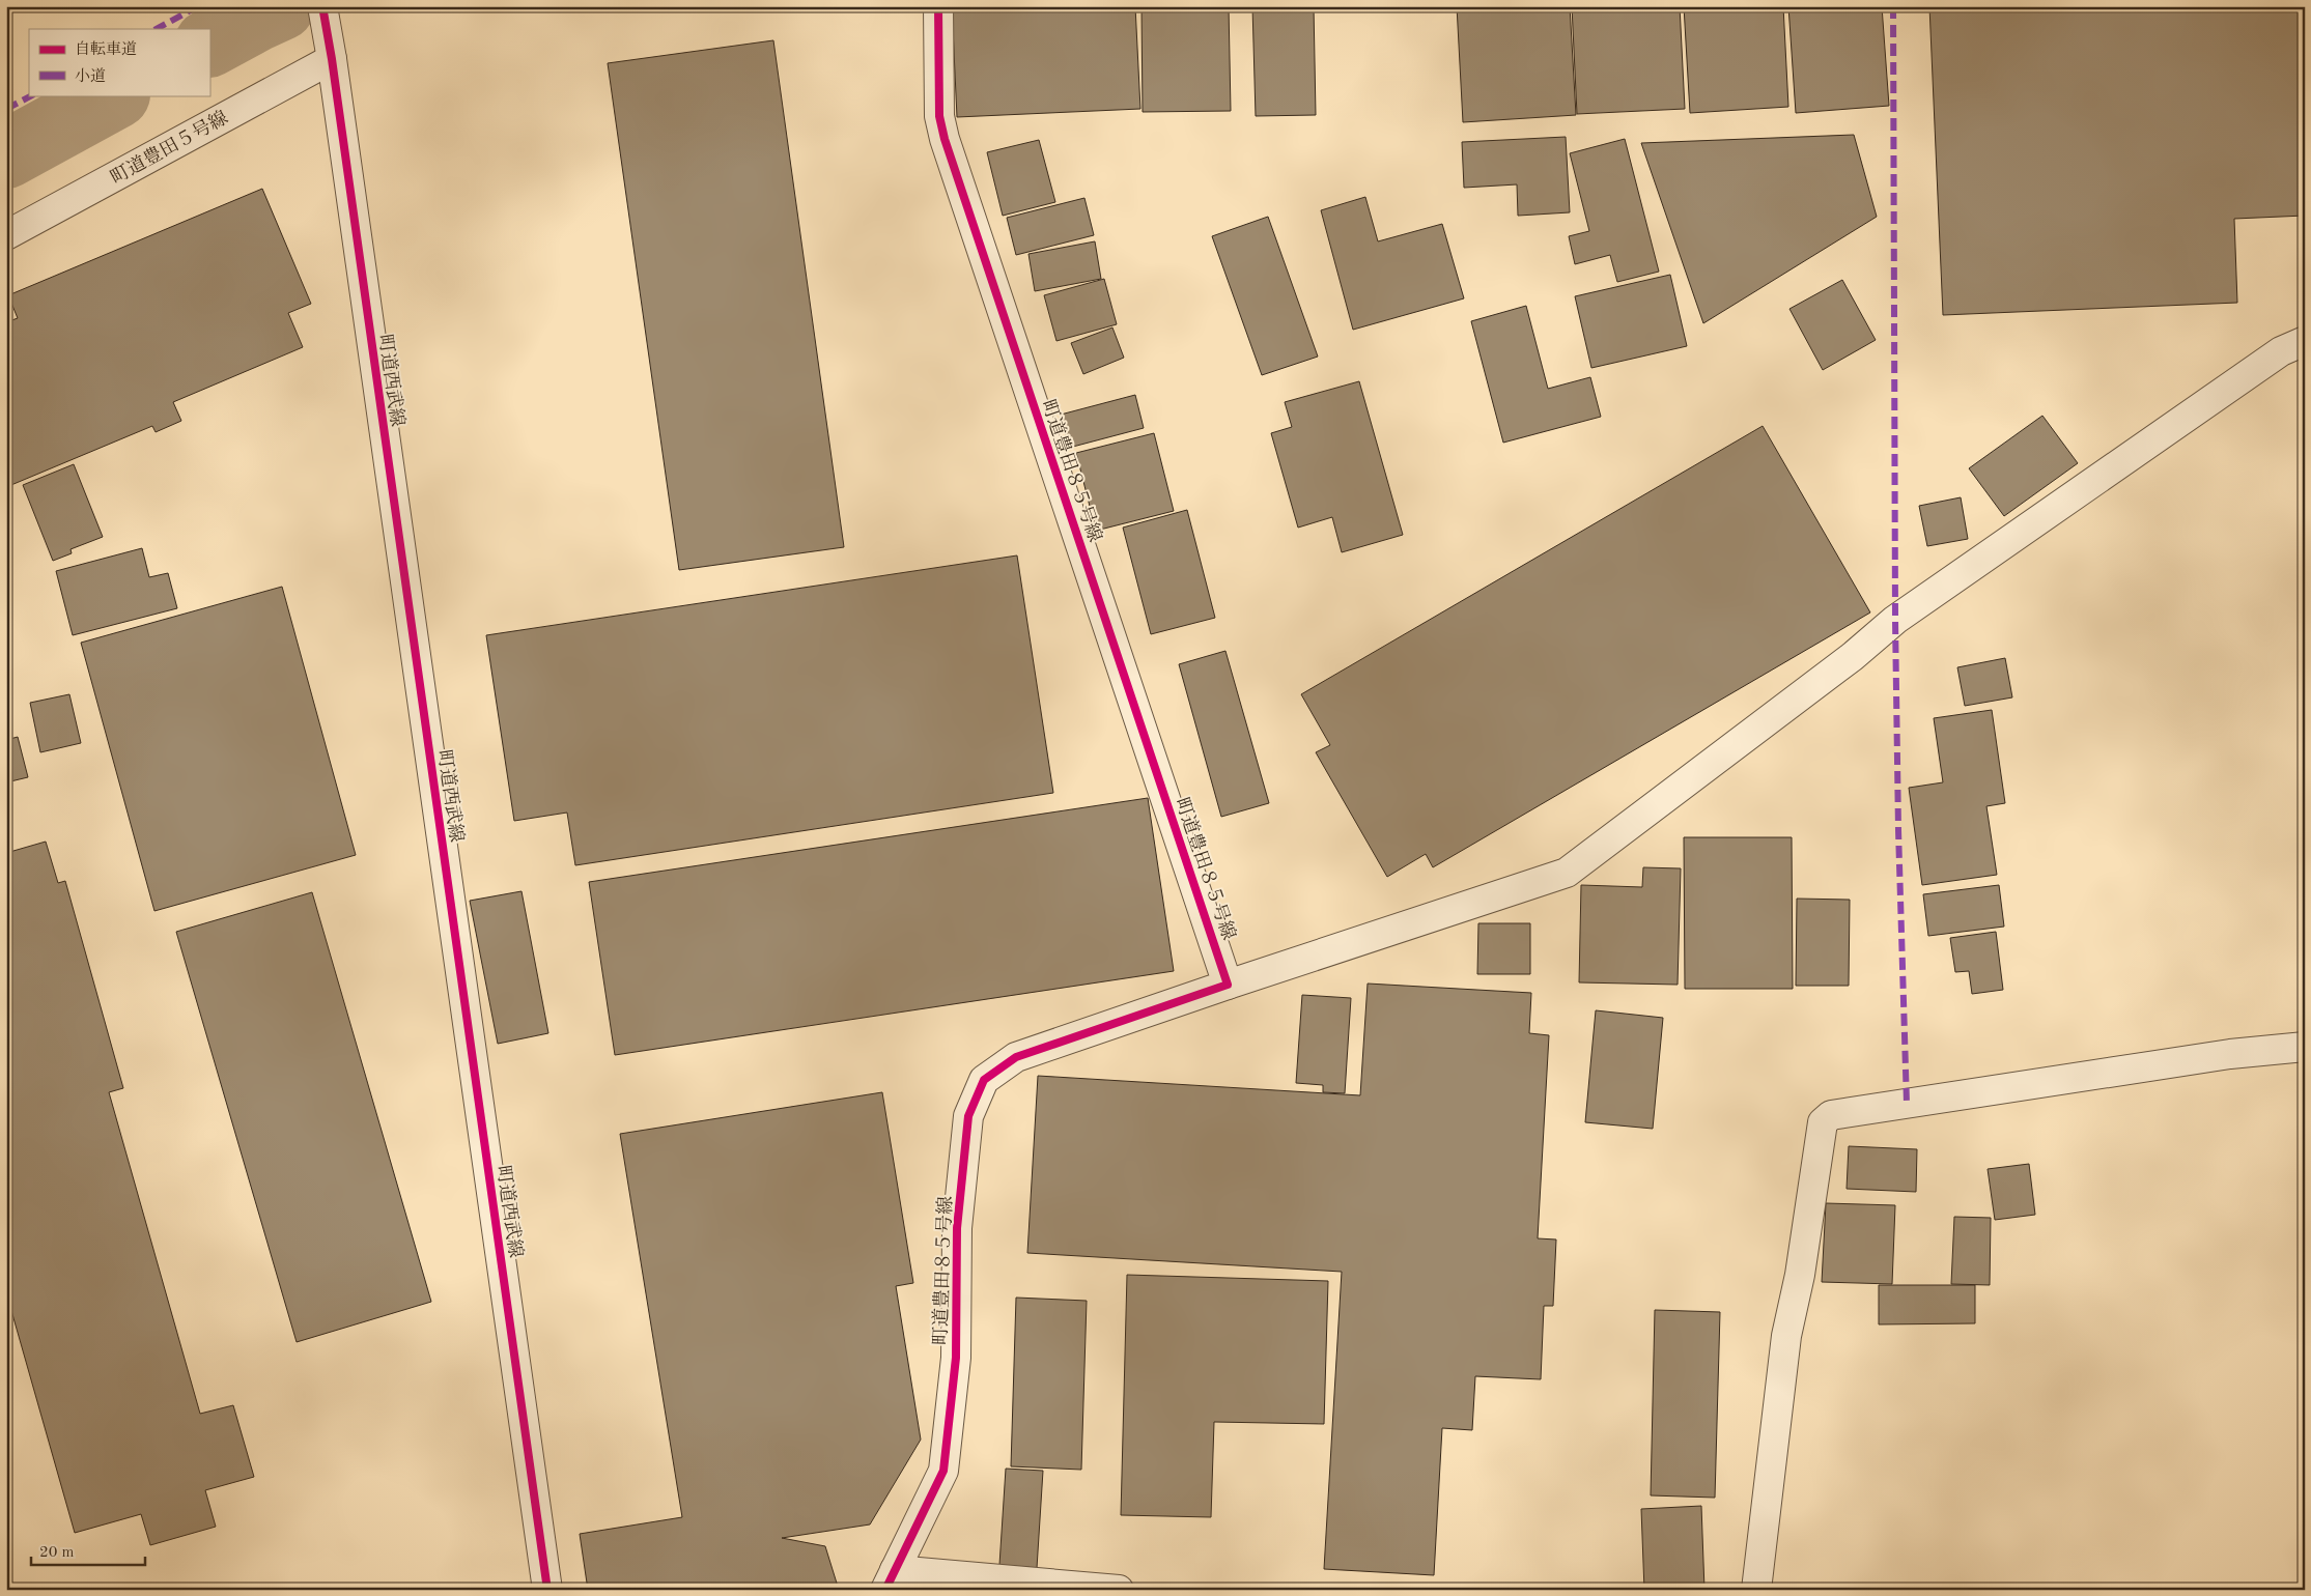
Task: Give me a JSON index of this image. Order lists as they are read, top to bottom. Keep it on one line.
{"streets":{"street":["町道豊田５号線","町道西武線","町道豊田８５号線"]},"crossings":[["町道豊田５号線","町道西武線"]],"legend":["自転車道","小道"],"scale_bar":"20 m"}
